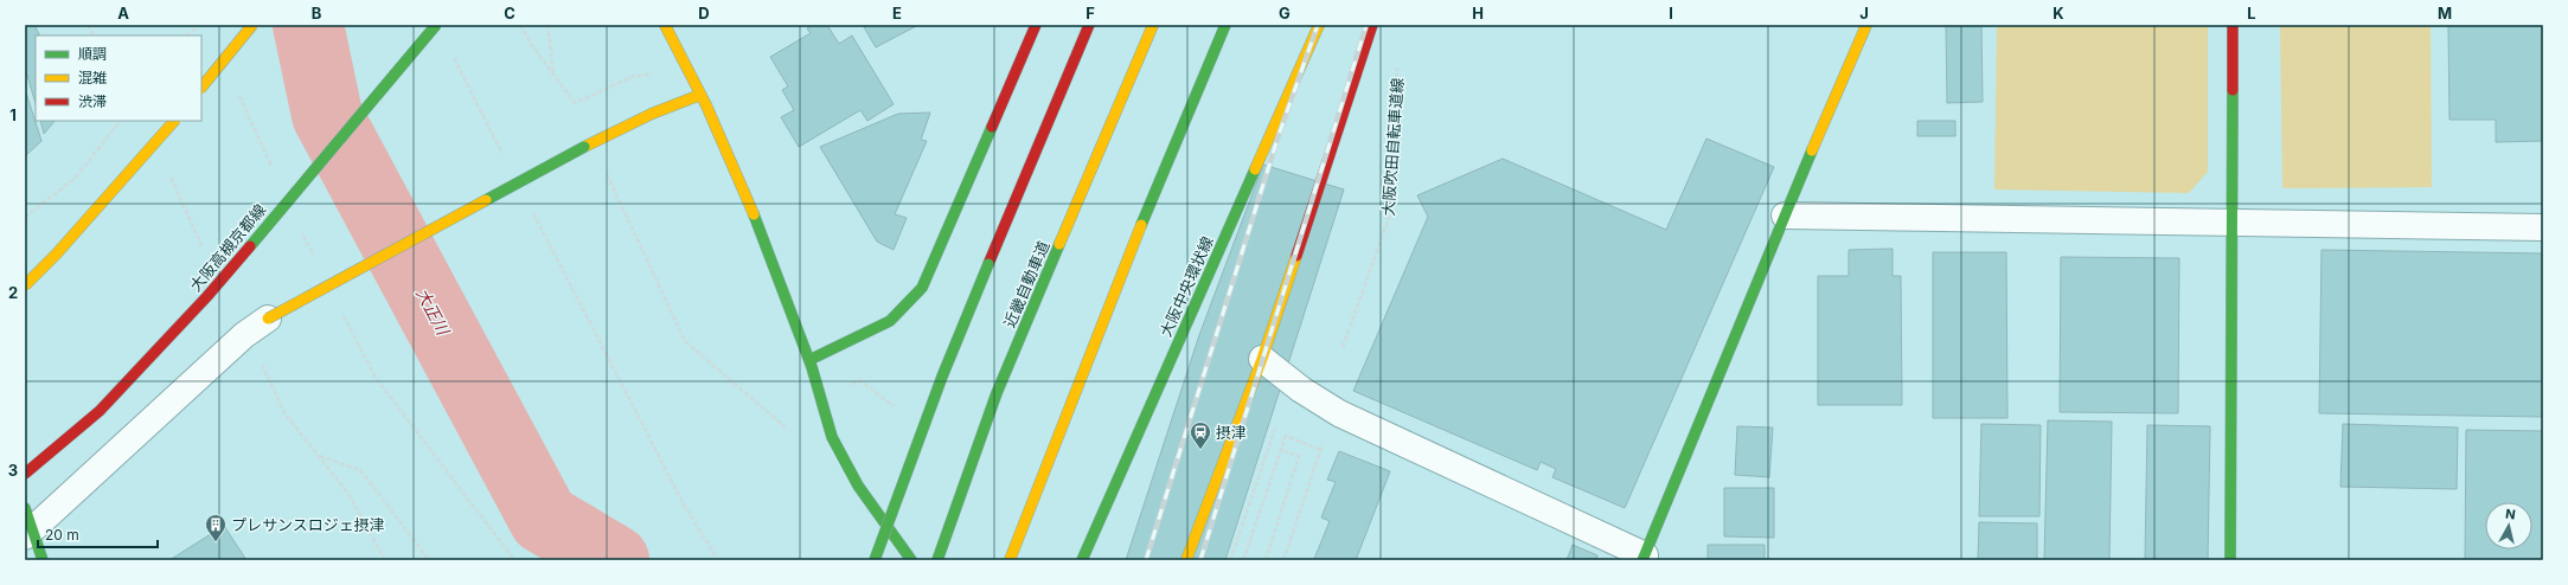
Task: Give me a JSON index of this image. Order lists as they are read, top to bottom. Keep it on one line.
{"streets":{"main road":["大阪高槻京都線","近畿自動車道","大阪中央環状線"],"path":["大阪吹田自転車道線"]},"water":["大正川"],"places":{"station":["摂津"],"building":["プレサンスロジェ摂津"]},"legend":["順調","混雑","渋滞"],"scale_bar":"20 m","north":"top","grid":{"columns":["A","B","C","D","E","F","G","H","I","J","K","L","M"],"rows":["1","2","3"]}}
